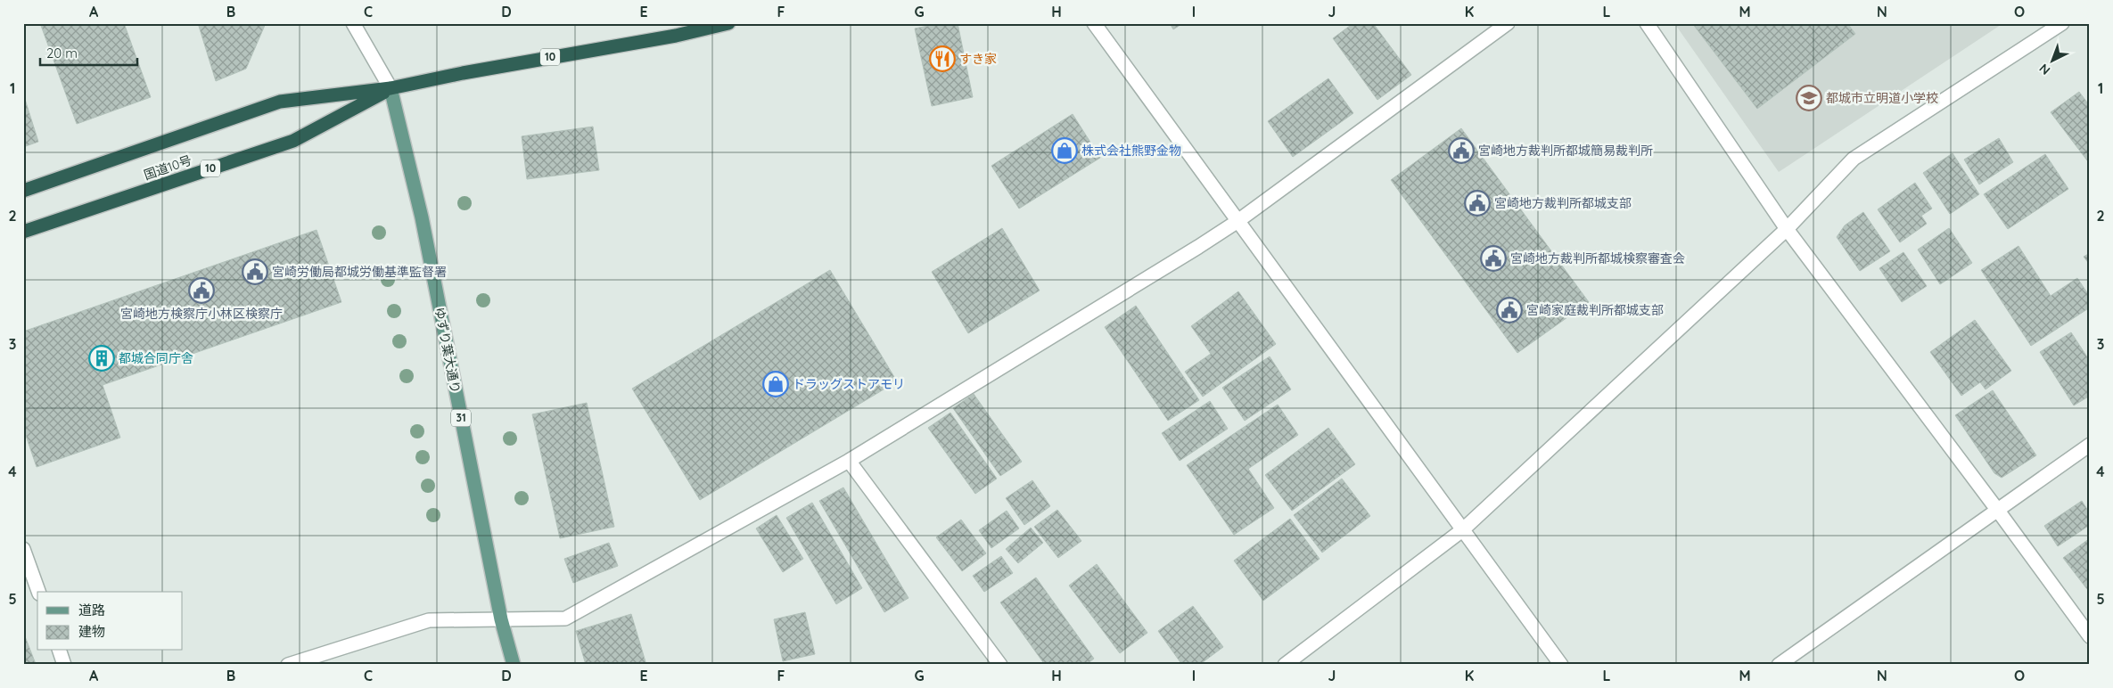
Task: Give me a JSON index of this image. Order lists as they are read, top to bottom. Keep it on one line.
{"streets":{"highway":["10","国道10号"],"main road":["ゆずり葉大通り","31"]},"crossings":[["国道10号","ゆずり葉大通り"]],"places":{"restaurant":["すき家"],"school or university":["都城市立明道小学校"],"shop":["株式会社熊野金物","ドラッグストアモリ"],"public building":["宮崎地方裁判所都城簡易裁判所","宮崎地方裁判所都城支部","宮崎地方裁判所都城検察審査会","宮崎労働局都城労働基準監督署","宮崎地方検察庁小林区検察庁","宮崎家庭裁判所都城支部"],"building":["都城合同庁舎"]},"legend":["道路","建物"],"scale_bar":"20 m","north":"bottom left","grid":{"columns":["A","B","C","D","E","F","G","H","I","J","K","L","M","N","O"],"rows":["1","2","3","4","5"]}}
